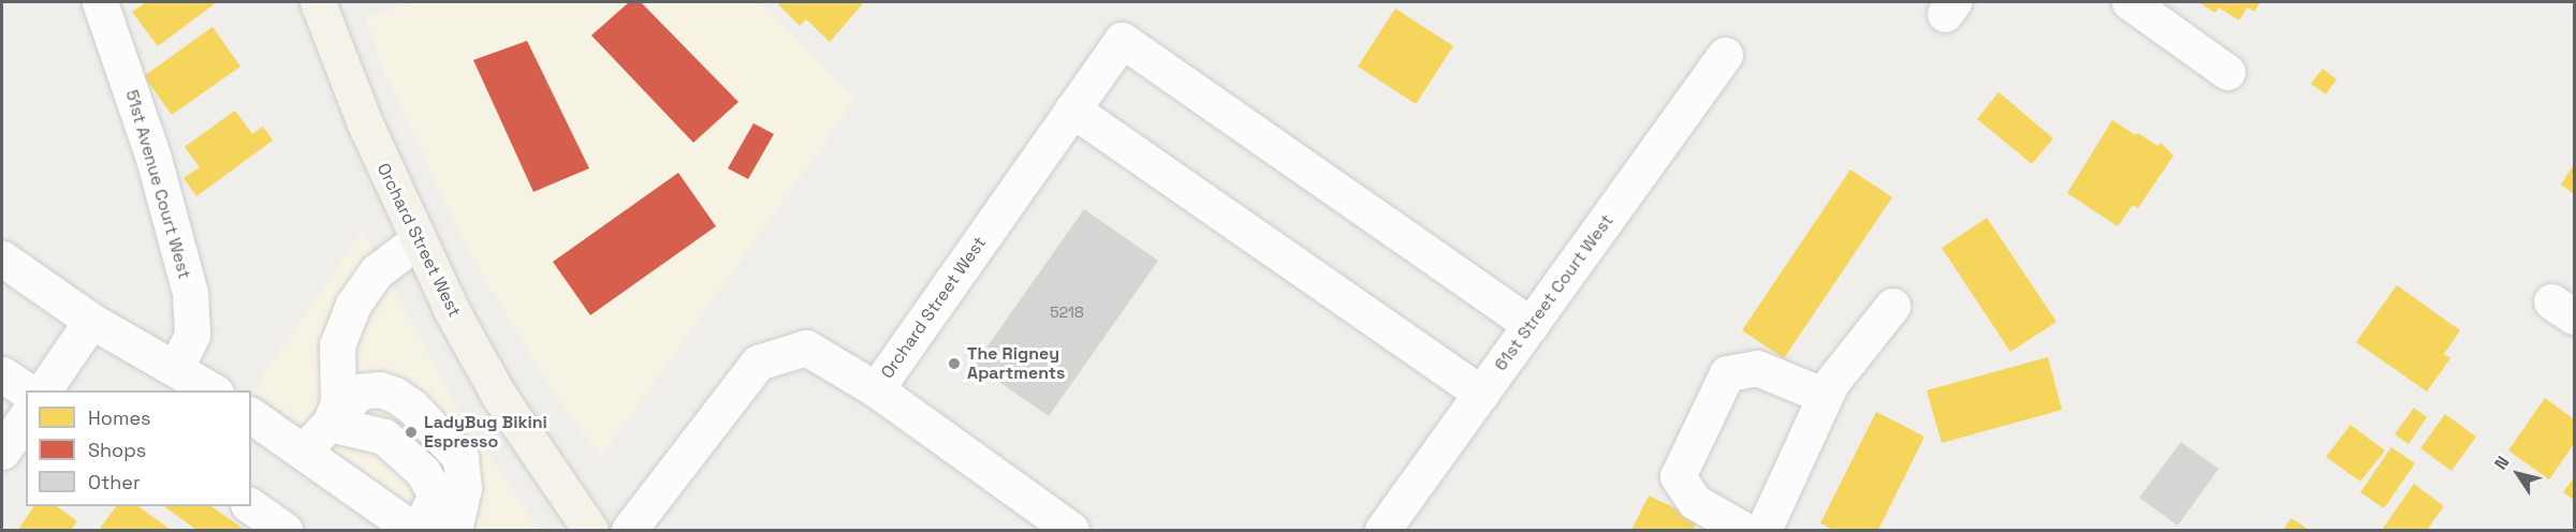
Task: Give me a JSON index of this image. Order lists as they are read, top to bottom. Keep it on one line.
{"streets":{"main road":["Orchard Street West"],"street":["51st Avenue Court West","61st Street Court West"]},"crossings":[["Orchard Street West","61st Street Court West"]],"places":["The Rigney Apartments","LadyBug Bikini Espresso"],"house_numbers":["5218"],"legend":["Homes","Shops","Other"],"north":"top left"}
